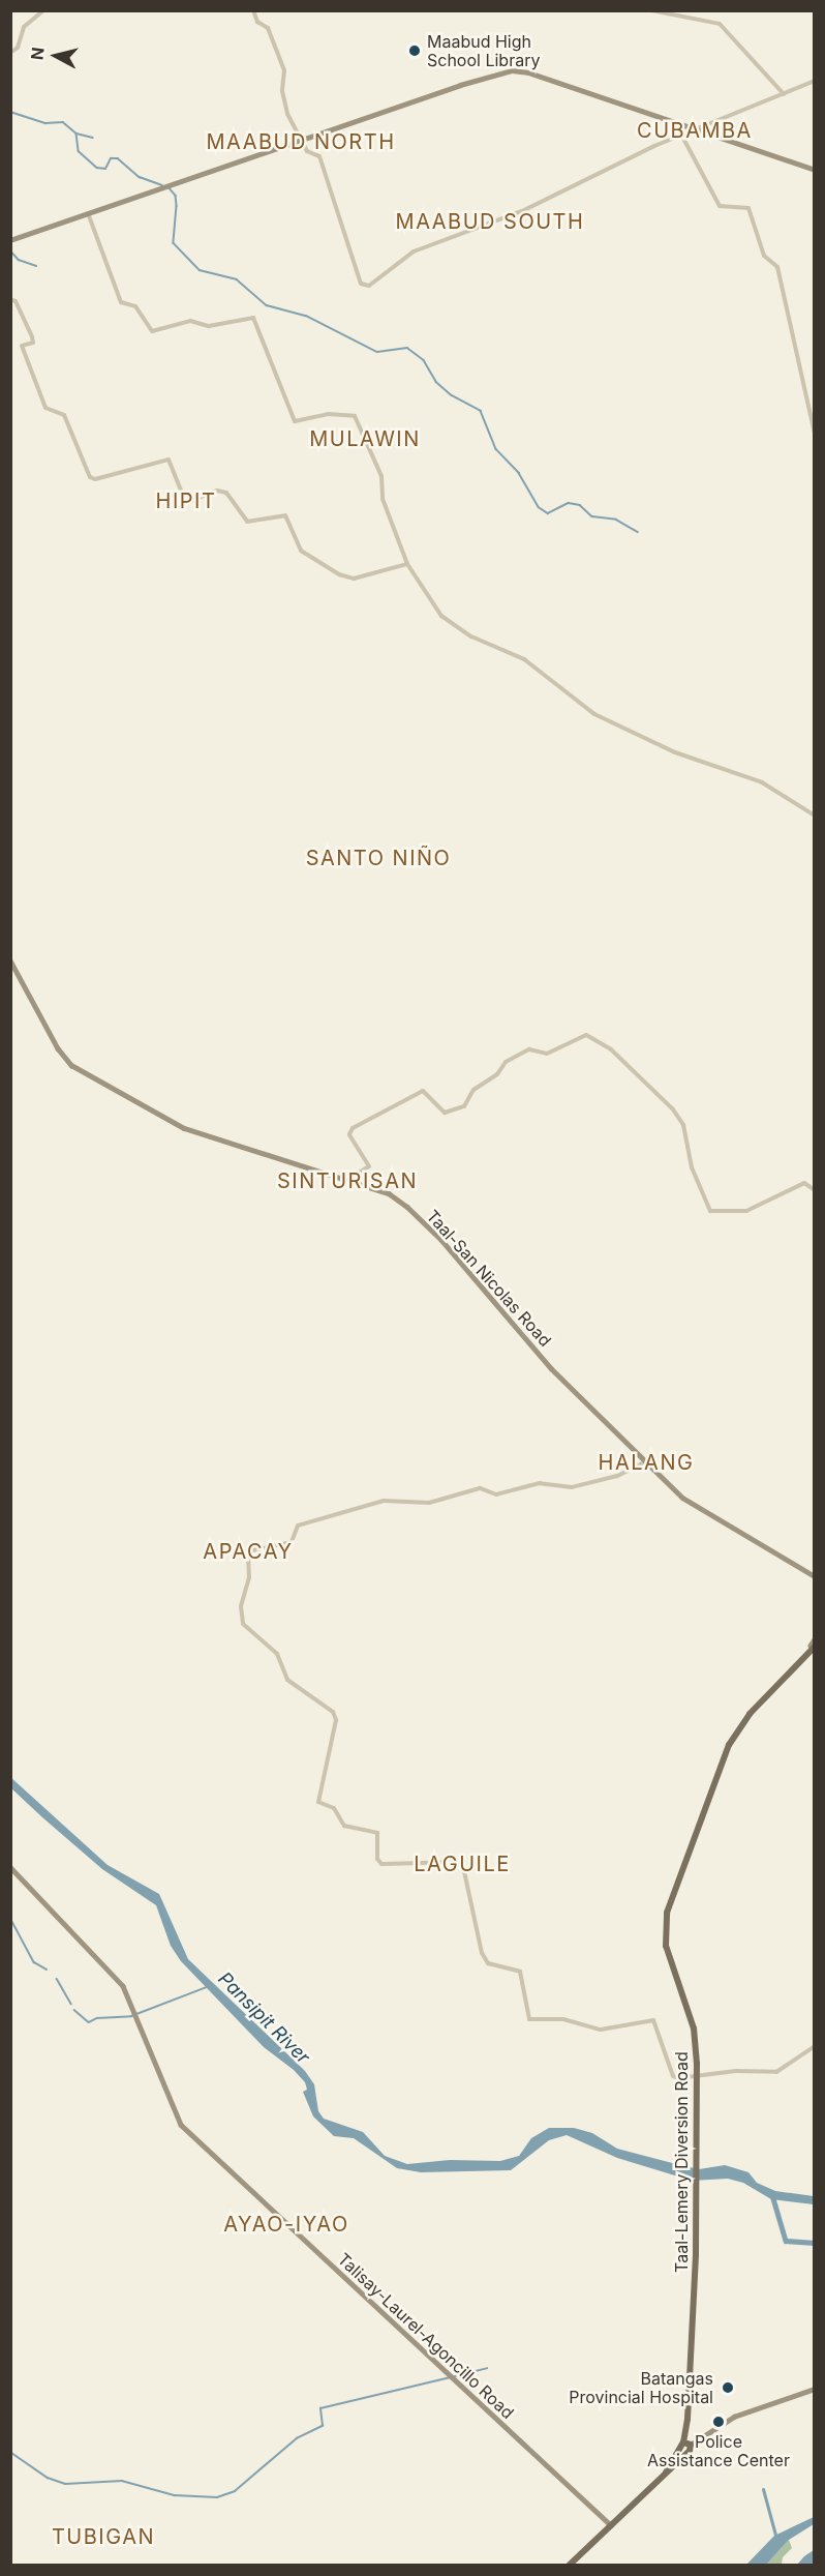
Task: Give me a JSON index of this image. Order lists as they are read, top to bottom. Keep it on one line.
{"streets":{"main road":["Taal-San Nicolas Road","Taal-Lemery Diversion Road","Talisay-Laurel-Agoncillo Road"]},"districts":["CUBAMBA","MAABUD NORTH","MAABUD SOUTH","MULAWIN","HIPIT","SANTO NIÑO","SINTURISAN","HALANG","APACAY","LAGUILE","AYAO-IYAO","TUBIGAN"],"water":["Pansipit River"],"places":["Maabud High School Library","Batangas Provincial Hospital","Police Assistance Center"],"north":"left"}
